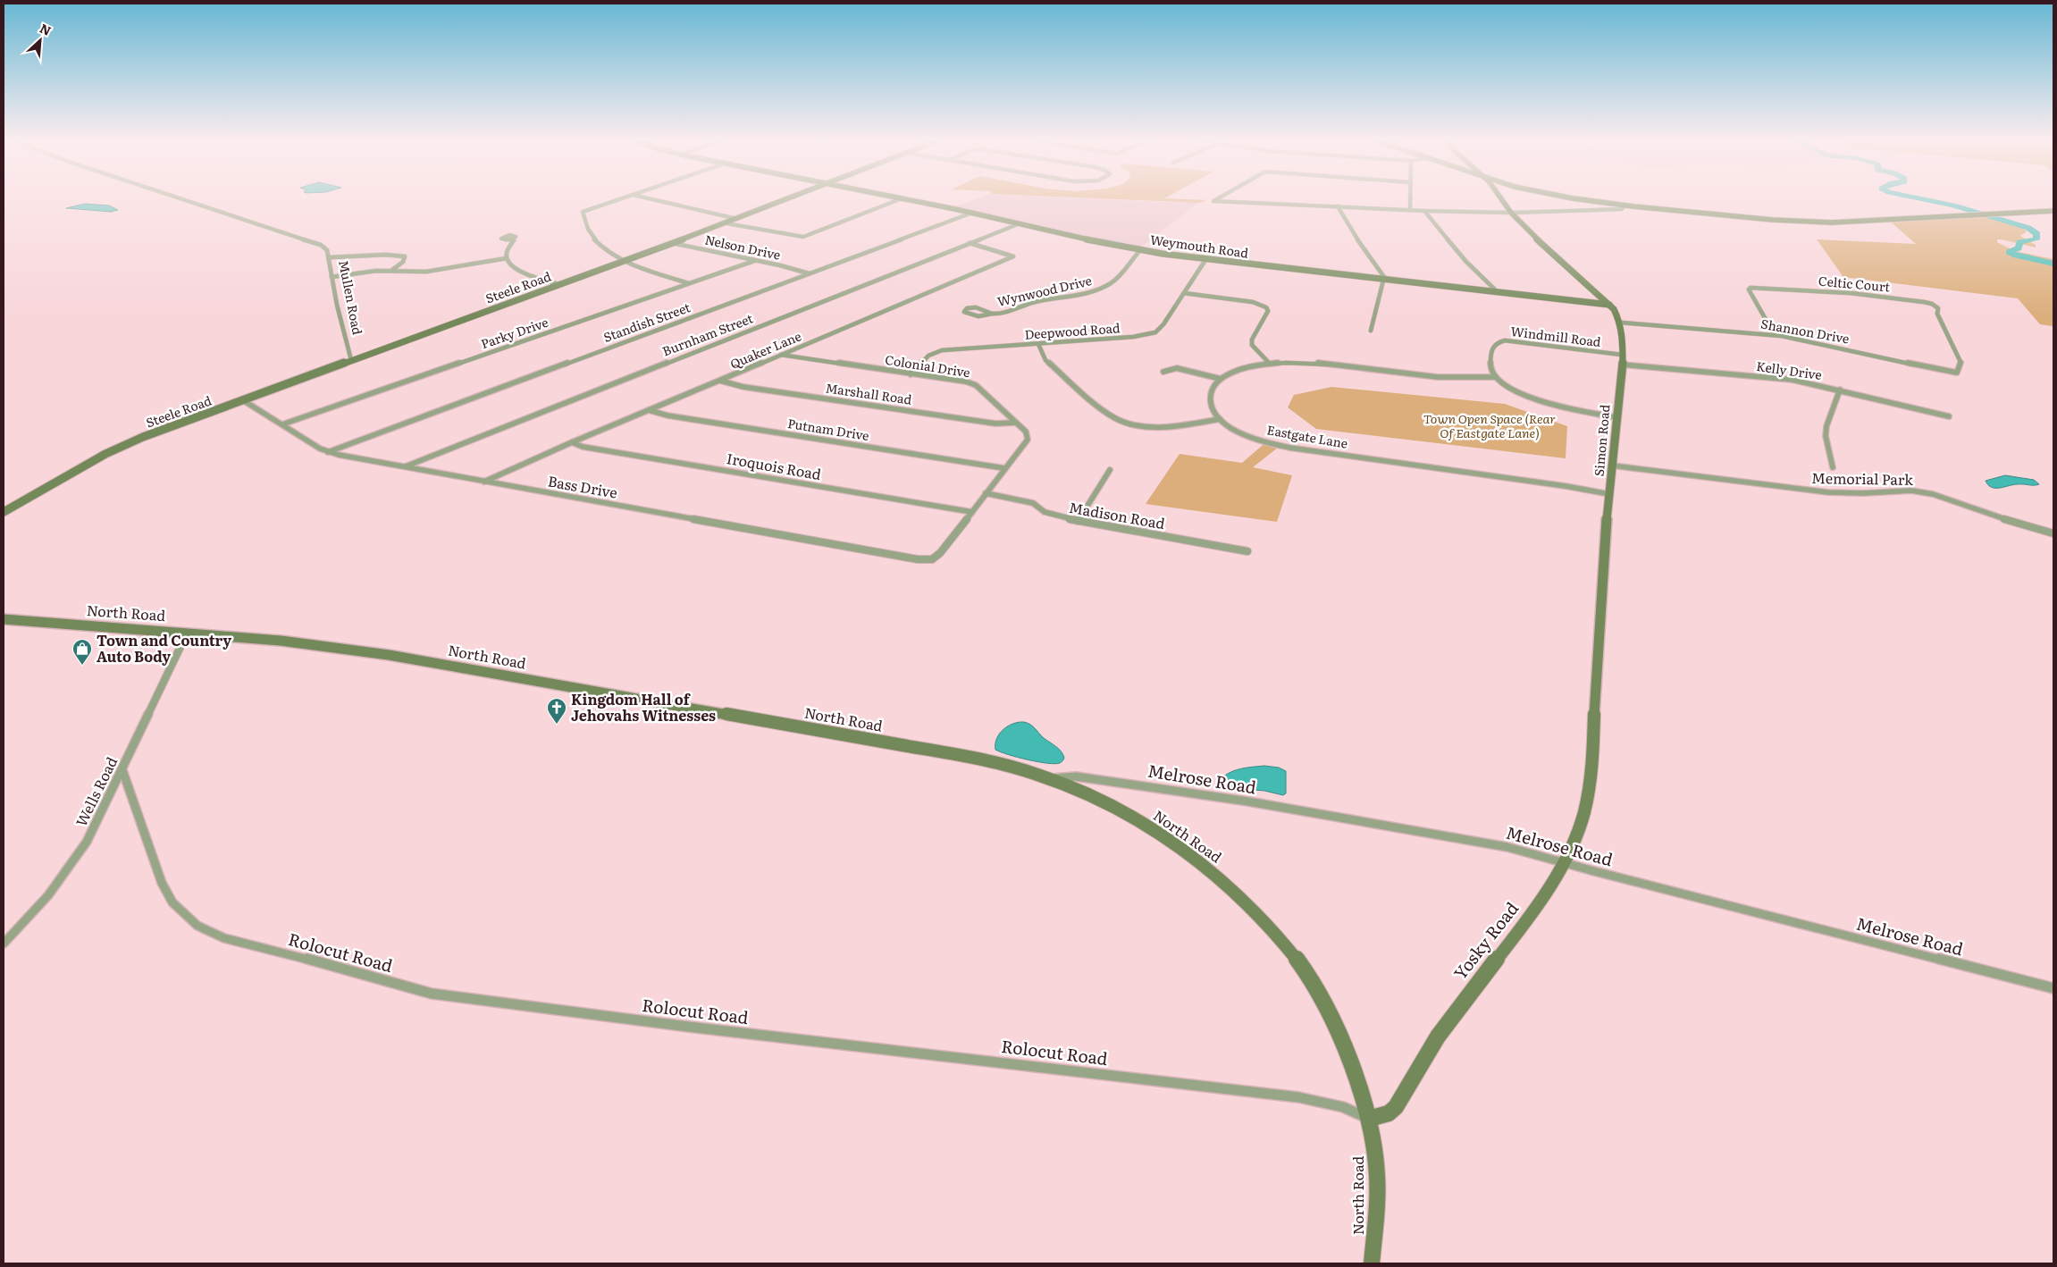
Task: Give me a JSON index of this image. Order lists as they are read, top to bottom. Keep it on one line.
{"streets":{"street":["Weymouth Road","Nelson Drive","Celtic Court","Steele Road","Wynwood Drive","Mullen Road","Standish Street","Deepwood Road","Shannon Drive","Parky Drive","Burnham Street","Windmill Road","Quaker Lane","Colonial Drive","Kelly Drive","Marshall Road","Putnam Drive","Eastgate Lane","Simon Road","Iroquois Road","Memorial Park","Bass Drive","Madison Road","North Road","Melrose Road","Wells Road","Yosky Road","Rolocut Road"]},"crossings":[["Weymouth Road","Wynwood Drive"],["Weymouth Road","Standish Street"],["Weymouth Road","Deepwood Road"],["Weymouth Road","Burnham Street"],["Nelson Drive","Steele Road"],["Nelson Drive","Standish Street"],["Nelson Drive","Parky Drive"],["Celtic Court","Shannon Drive"],["Steele Road","Mullen Road"],["Steele Road","Bass Drive"],["Standish Street","Bass Drive"],["Deepwood Road","Colonial Drive"],["Shannon Drive","Simon Road"],["Parky Drive","Bass Drive"],["Burnham Street","Quaker Lane"],["Burnham Street","Bass Drive"],["Windmill Road","Simon Road"],["Quaker Lane","Colonial Drive"],["Quaker Lane","Marshall Road"],["Quaker Lane","Putnam Drive"],["Quaker Lane","Iroquois Road"],["Quaker Lane","Bass Drive"],["Colonial Drive","Marshall Road"],["Colonial Drive","Putnam Drive"],["Colonial Drive","Iroquois Road"],["Colonial Drive","Bass Drive"],["Colonial Drive","Madison Road"],["Kelly Drive","Simon Road"],["Eastgate Lane","Simon Road"],["Simon Road","Memorial Park"],["Simon Road","Yosky Road"],["North Road","Melrose Road"],["North Road","Wells Road"],["North Road","Yosky Road"],["North Road","Rolocut Road"],["Melrose Road","Yosky Road"],["Wells Road","Rolocut Road"],["Yosky Road","Rolocut Road"]],"parks":["Town Open Space (Rear Of Eastgate Lane)"],"places":{"shop":["Town and Country Auto Body"],"church":["Kingdom Hall of Jehovahs Witnesses"]},"north":"top right"}
